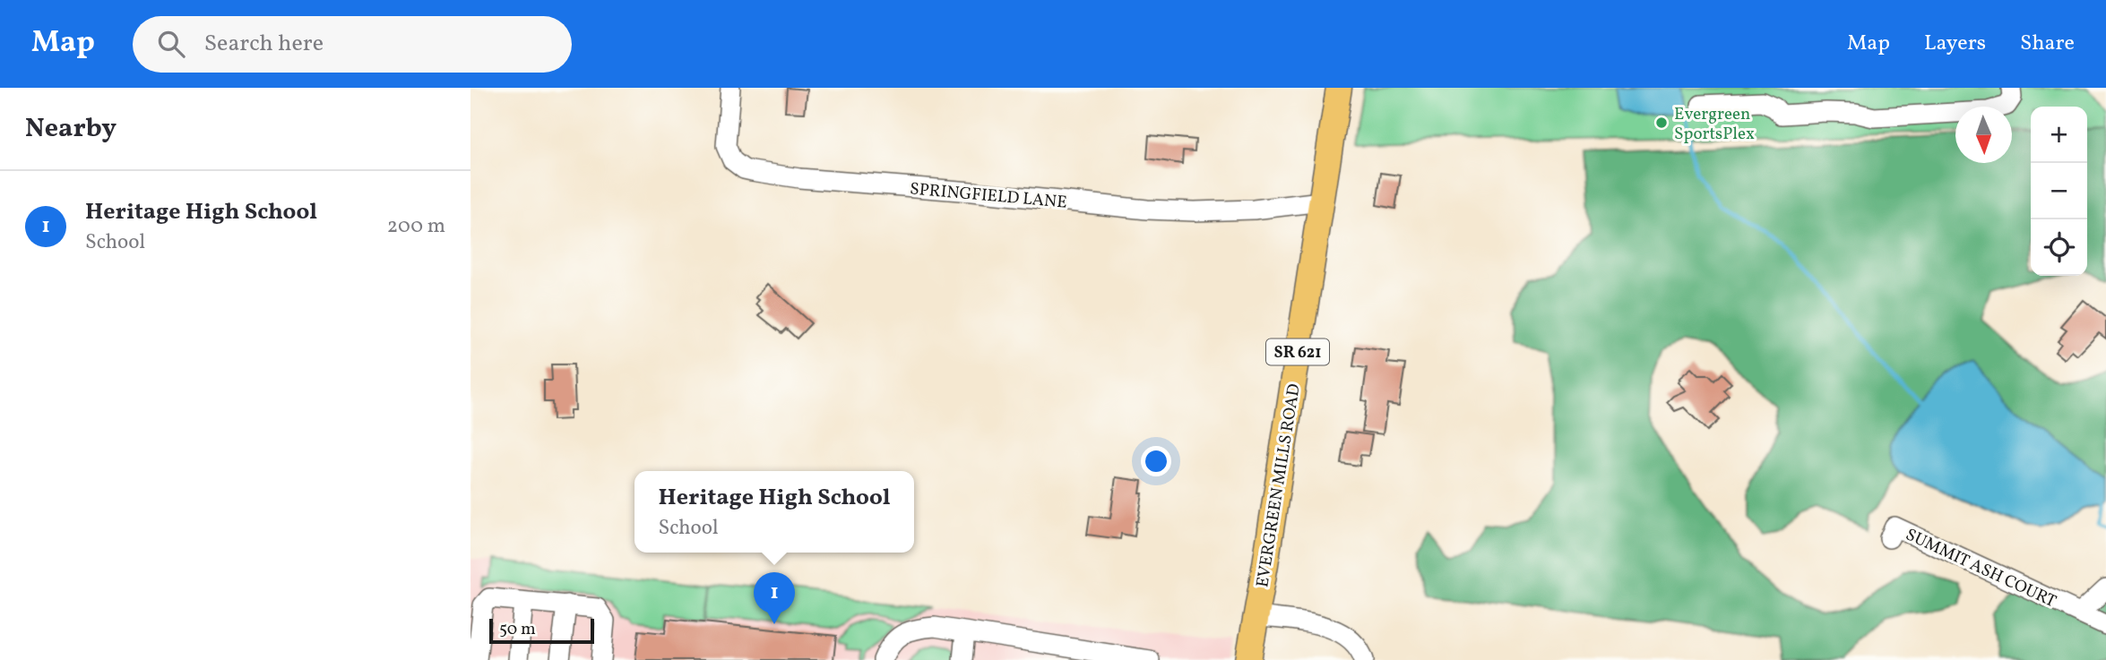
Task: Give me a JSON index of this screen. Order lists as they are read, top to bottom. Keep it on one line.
{"streets":{"main road":["SR 621","EVERGREEN MILLS ROAD"],"street":["SPRINGFIELD LANE","SUMMIT ASH COURT"]},"crossings":[["SPRINGFIELD LANE","EVERGREEN MILLS ROAD"]],"places":["Evergreen SportsPlex"],"scale_bar":"50 m","north":"bottom","page":{"header":"Map","search":"Search here","nav":["Map","Layers","Share"],"heading":"Nearby","map_buttons":["+","−"],"list":[{"mark":"1","name":"Heritage High School","note":"School","value":"200 m"}],"popup":["Heritage High School","School"],"pins":"1","scale":"50 m"}}
